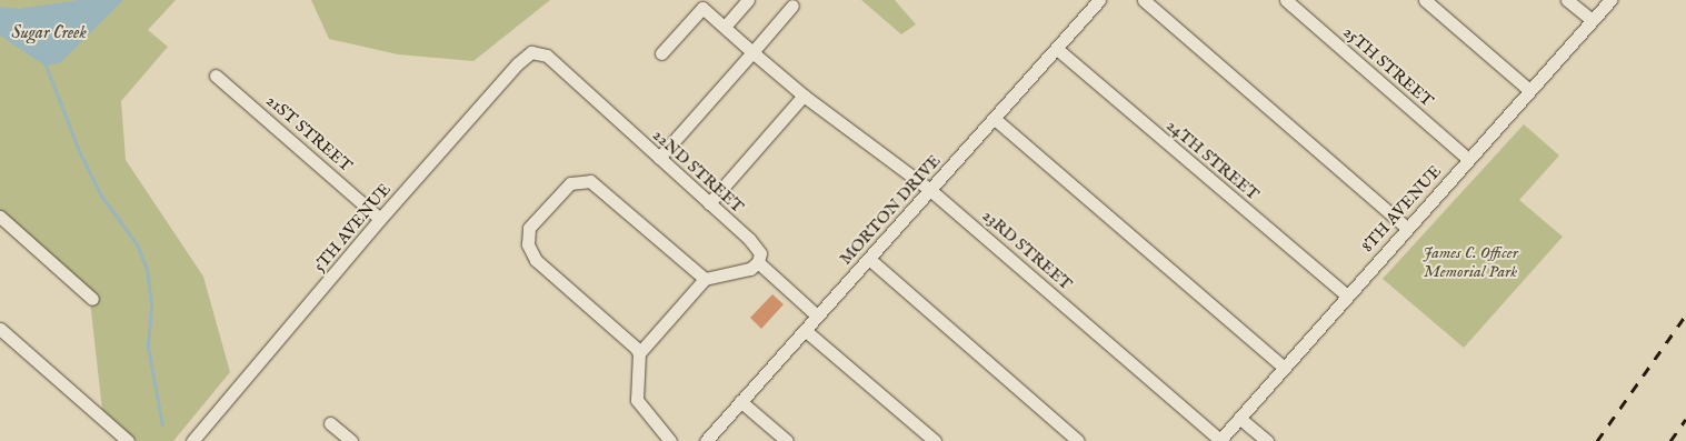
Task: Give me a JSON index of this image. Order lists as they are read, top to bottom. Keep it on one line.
{"streets":{"street":["25TH STREET","21ST STREET","24TH STREET","22ND STREET","8TH AVENUE","MORTON DRIVE","5TH AVENUE","23RD STREET"]},"crossings":[["25TH STREET","8TH AVENUE"],["21ST STREET","5TH AVENUE"],["24TH STREET","8TH AVENUE"],["24TH STREET","MORTON DRIVE"],["22ND STREET","MORTON DRIVE"],["22ND STREET","5TH AVENUE"],["8TH AVENUE","23RD STREET"],["MORTON DRIVE","23RD STREET"]],"water":["Sugar Creek"],"parks":["James C. Officer Memorial Park"]}
